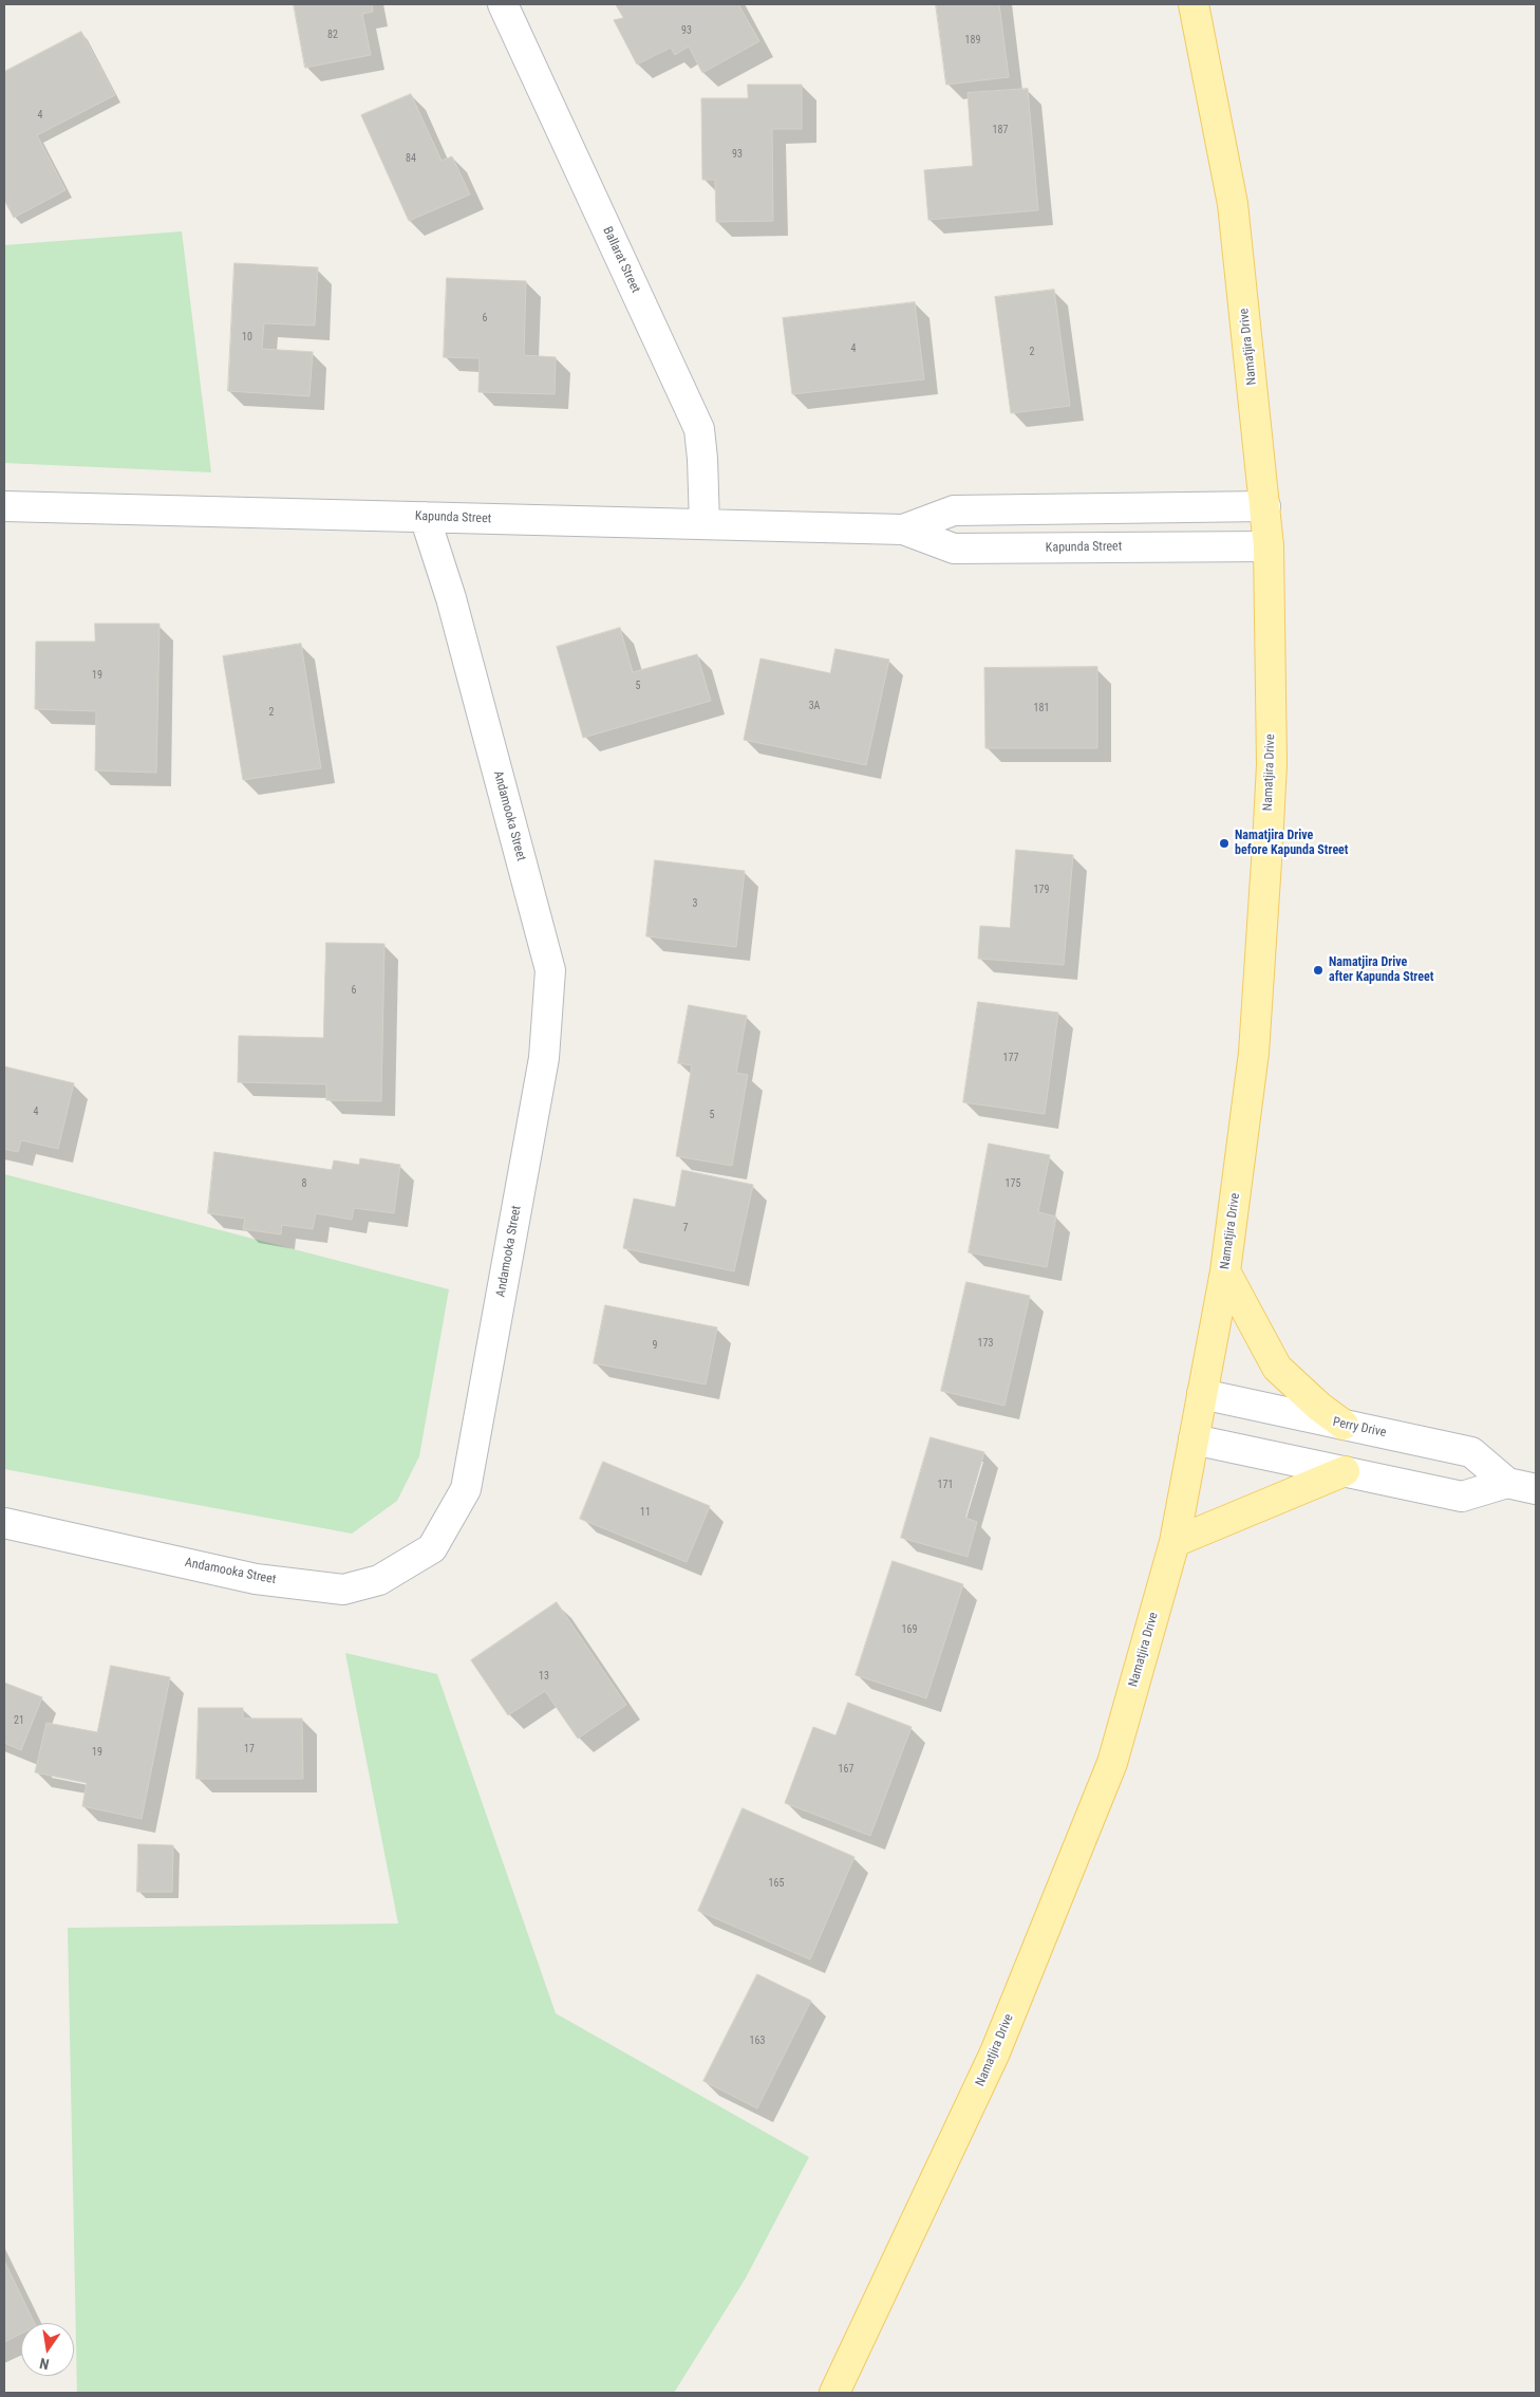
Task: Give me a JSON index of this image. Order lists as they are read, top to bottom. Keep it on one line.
{"streets":{"main road":["Namatjira Drive"],"street":["Ballarat Street","Kapunda Street","Andamooka Street","Perry Drive"]},"crossings":[["Ballarat Street","Kapunda Street"],["Namatjira Drive","Kapunda Street"],["Namatjira Drive","Perry Drive"],["Kapunda Street","Andamooka Street"]],"places":["Namatjira Drive before Kapunda Street","Namatjira Drive after Kapunda Street"],"house_numbers":["93","82","189","4","187","93","84","6","10","4","2","19","5","3A","181","2","179","3","6","177","4","5","8","175","7","173","9","171","11","169","13","21","17","19","167","165","163"],"north":"bottom"}
